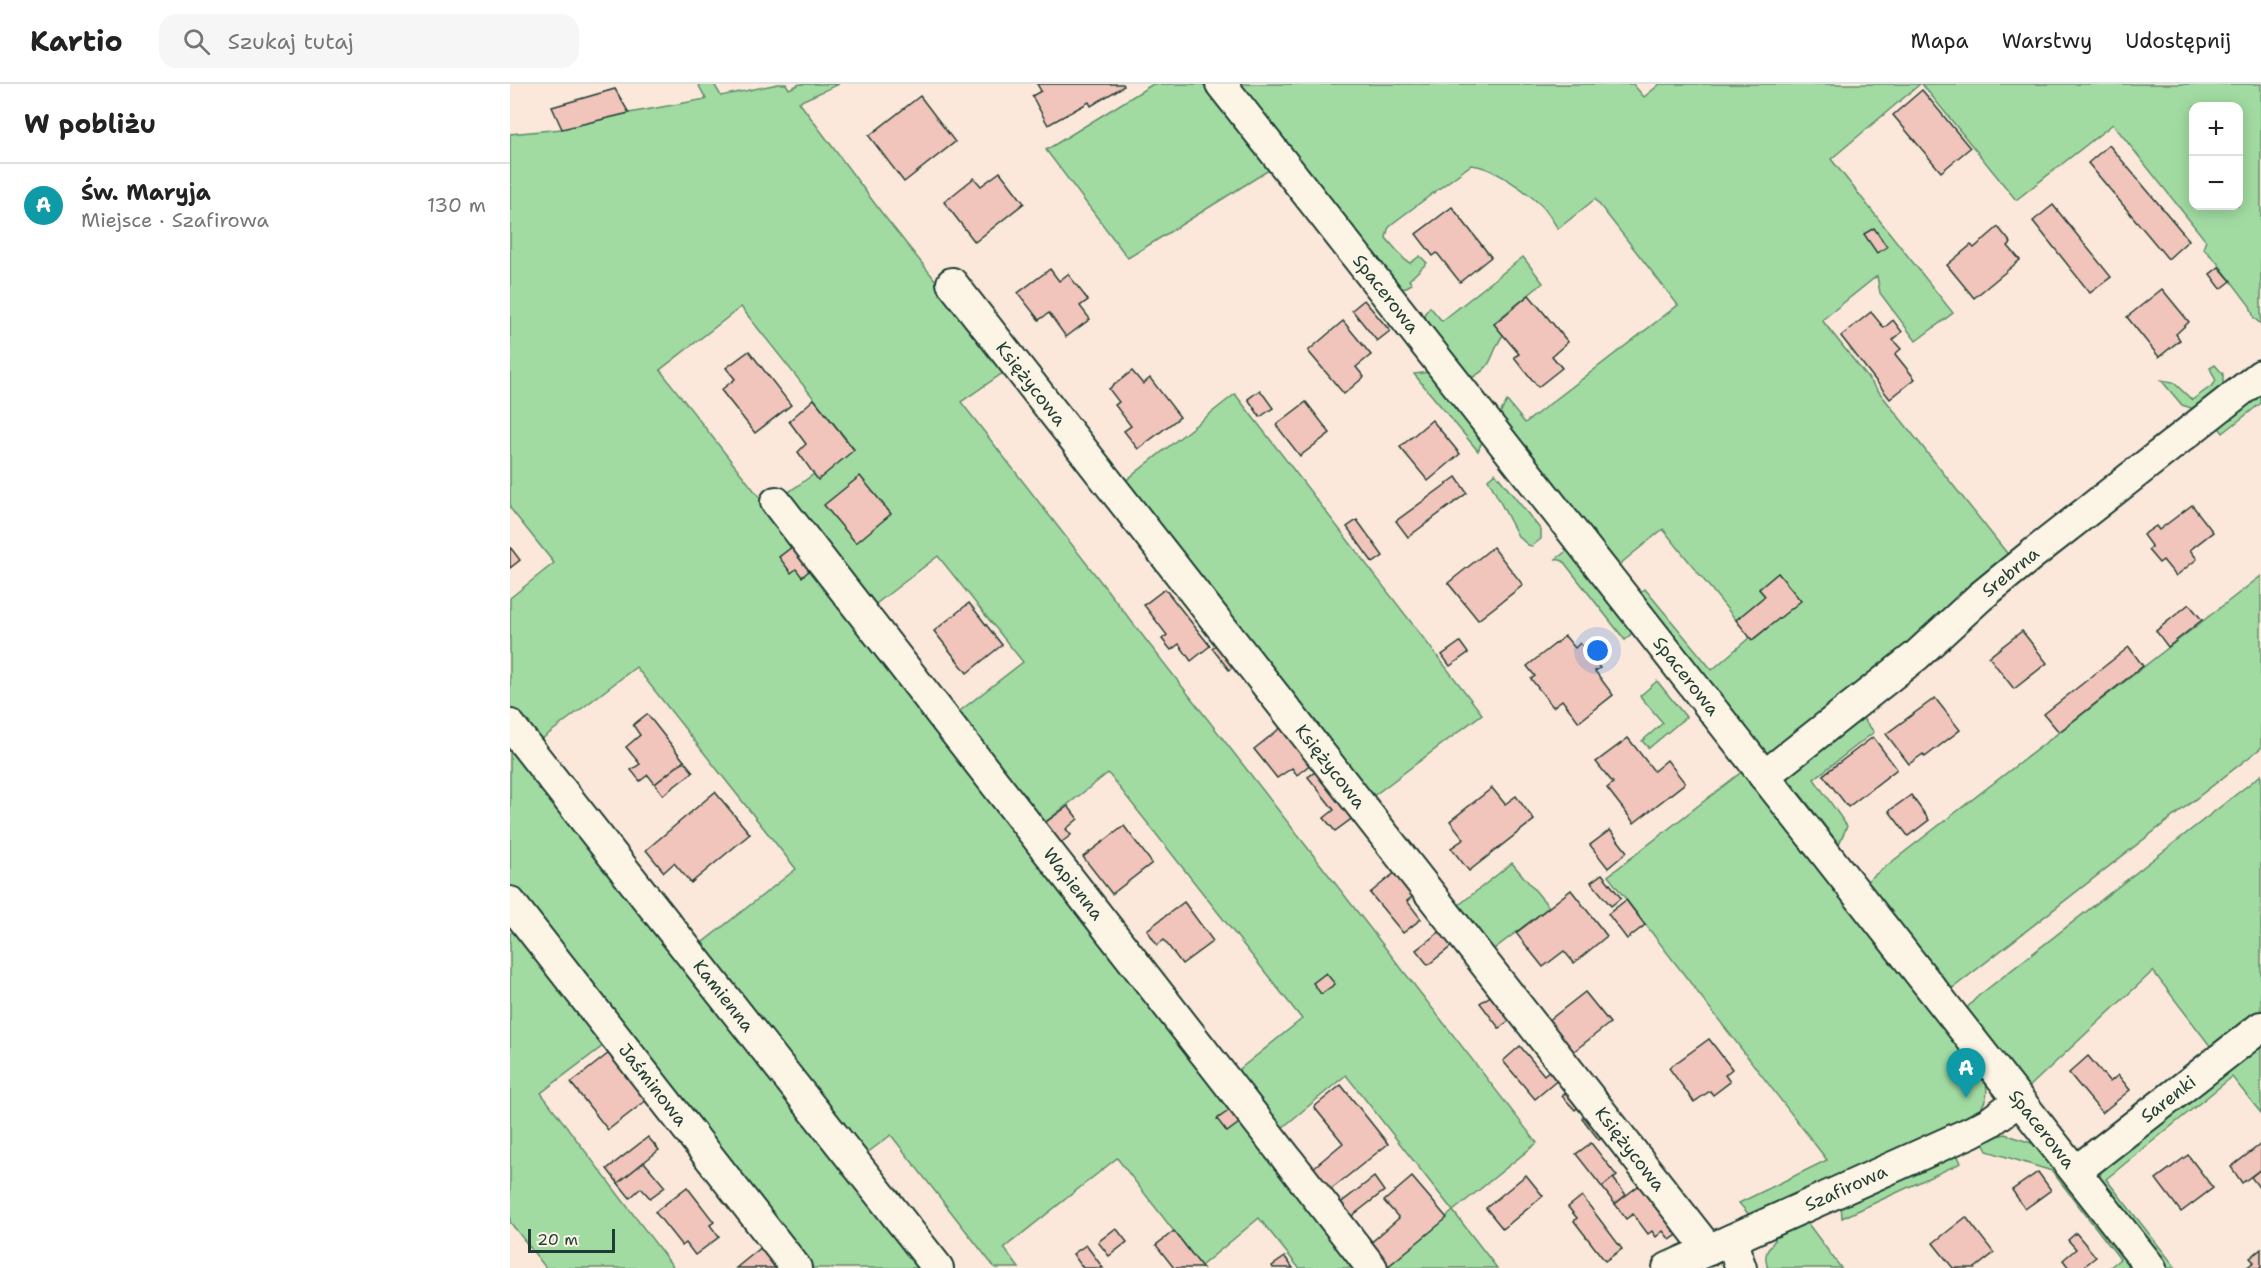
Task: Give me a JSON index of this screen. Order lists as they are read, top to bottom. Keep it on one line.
{"streets":{"street":["Spacerowa","Księżycowa","Srebrna","Wapienna","Kamienna","Jaśminowa","Sarenki","Szafirowa"]},"crossings":[["Spacerowa","Srebrna"],["Spacerowa","Sarenki"],["Spacerowa","Szafirowa"],["Księżycowa","Szafirowa"]],"scale_bar":"20 m","page":{"header":"Kartio","search":"Szukaj tutaj","nav":["Mapa","Warstwy","Udostępnij"],"heading":"W pobliżu","map_buttons":["+","−"],"list":[{"mark":"A","name":"Św. Maryja","note":"Miejsce · Szafirowa","value":"130 m"}],"pins":"A","scale":"20 m"}}
